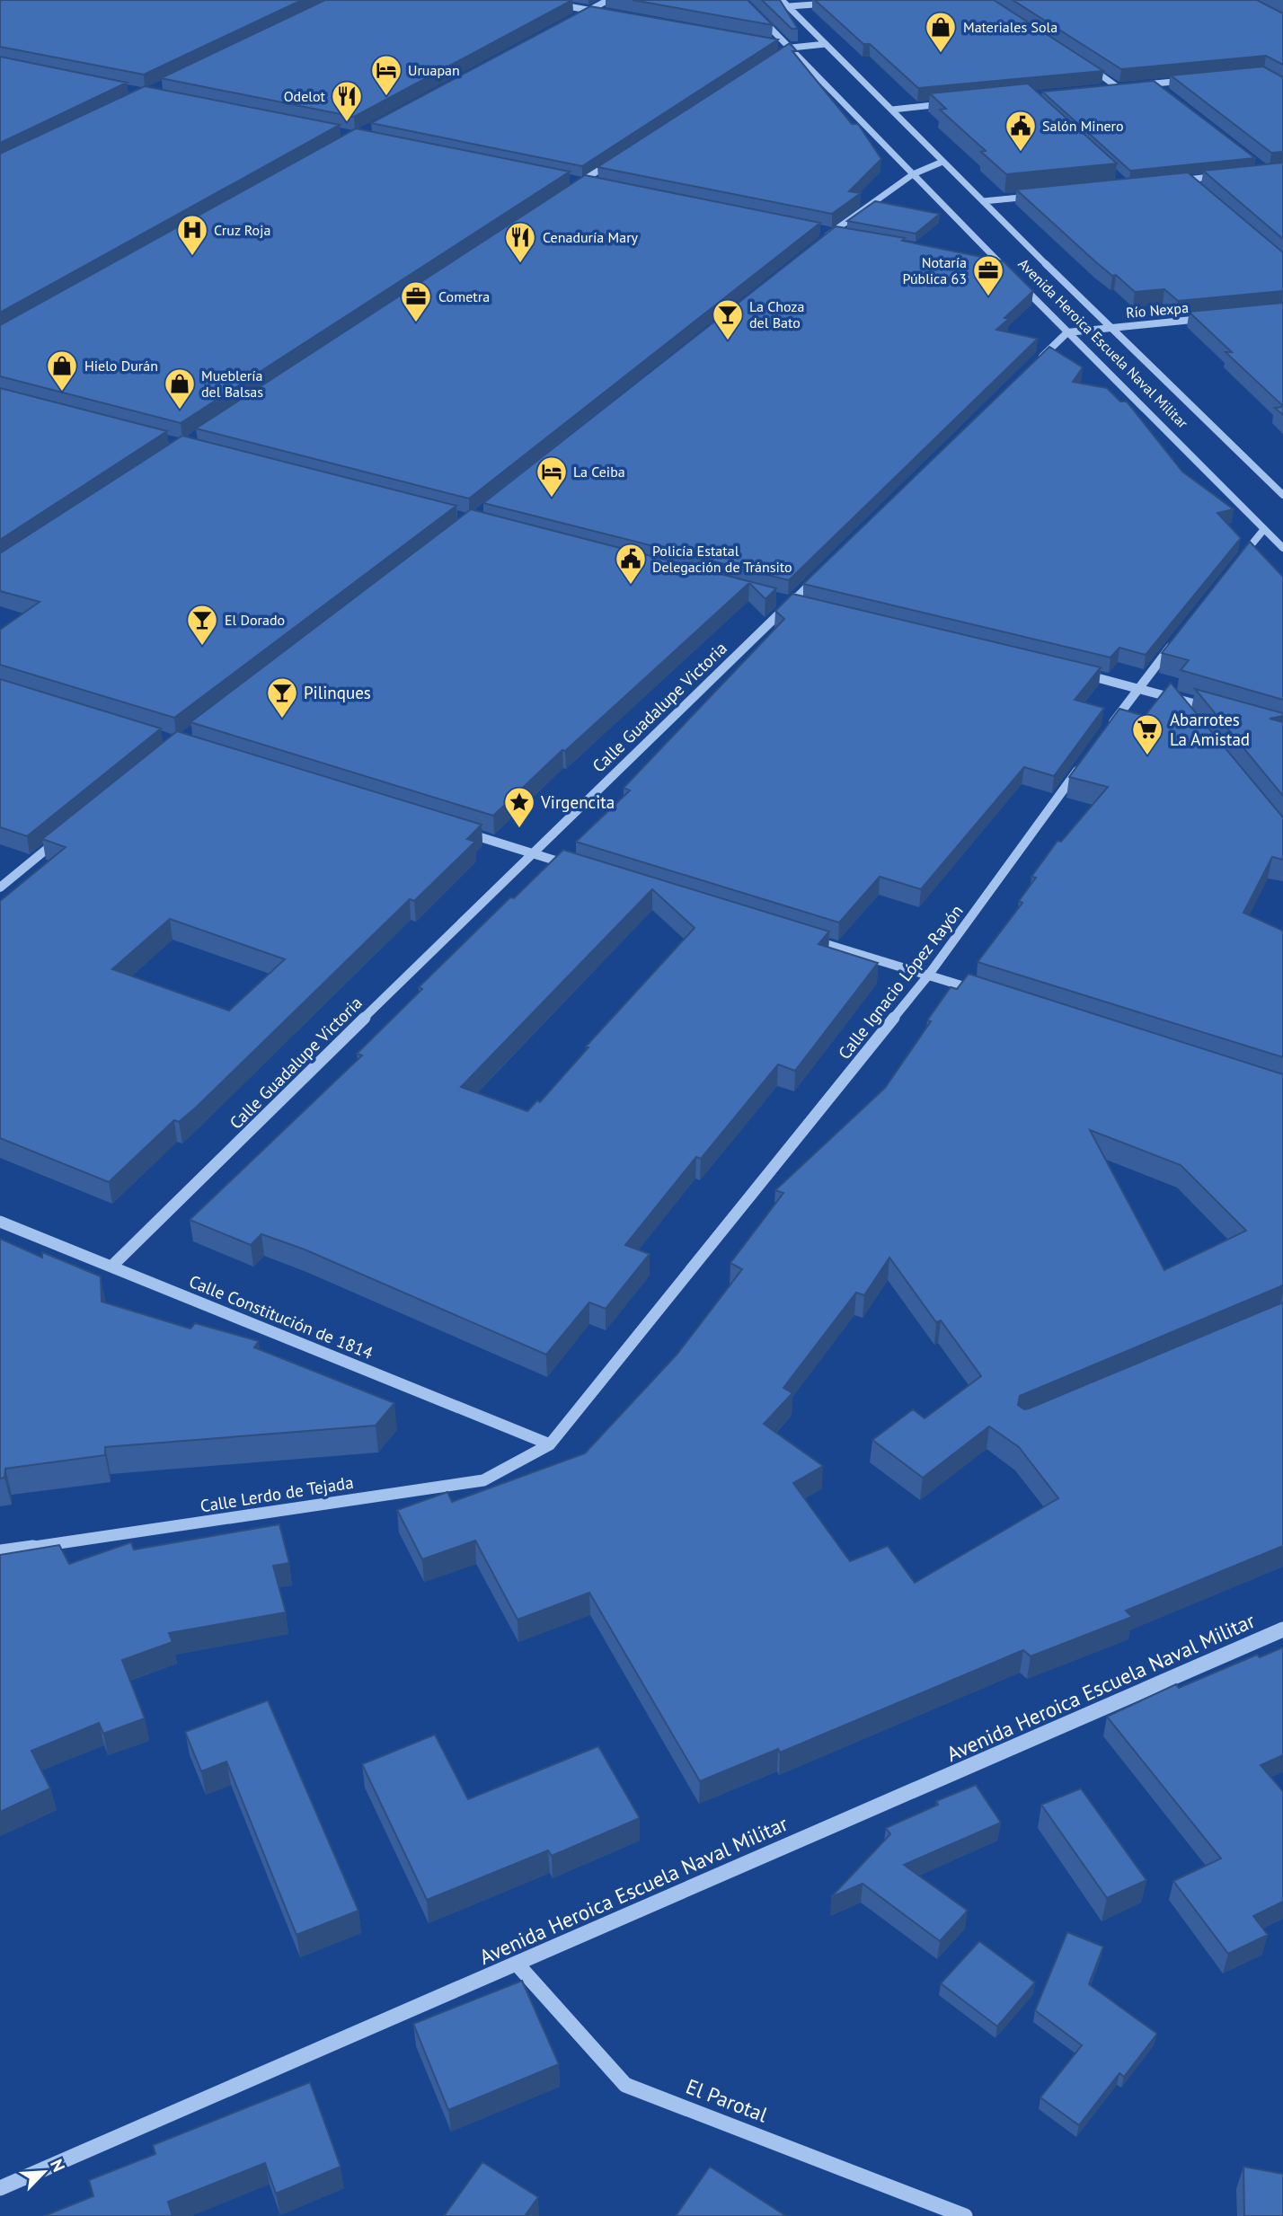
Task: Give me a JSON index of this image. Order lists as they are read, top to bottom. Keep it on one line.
{"streets":{"street":["Río Nexpa","Avenida Heroica Escuela Naval Militar","Calle Guadalupe Victoria","Calle Ignacio López Rayón","Calle Constitución de 1814","Calle Lerdo de Tejada","El Parotal"]},"crossings":[["Río Nexpa","Avenida Heroica Escuela Naval Militar"],["Avenida Heroica Escuela Naval Militar","El Parotal"],["Calle Guadalupe Victoria","Calle Constitución de 1814"],["Calle Ignacio López Rayón","Calle Constitución de 1814"],["Calle Ignacio López Rayón","Calle Lerdo de Tejada"],["Calle Constitución de 1814","Calle Lerdo de Tejada"]],"places":{"shop":["Materiales Sola","Hielo Durán","Mueblería del Balsas"],"hotel":["Uruapan","La Ceiba"],"restaurant":["Odelot","Cenaduría Mary"],"public building":["Salón Minero","Policía Estatal Delegación de Tránsito"],"hospital":["Cruz Roja"],"office":["Notaría Pública 63","Cometra"],"bar":["La Choza del Bato","El Dorado","Pilinques"],"supermarket":["Abarrotes La Amistad"],"place":["Virgencita"]},"north":"top right"}
